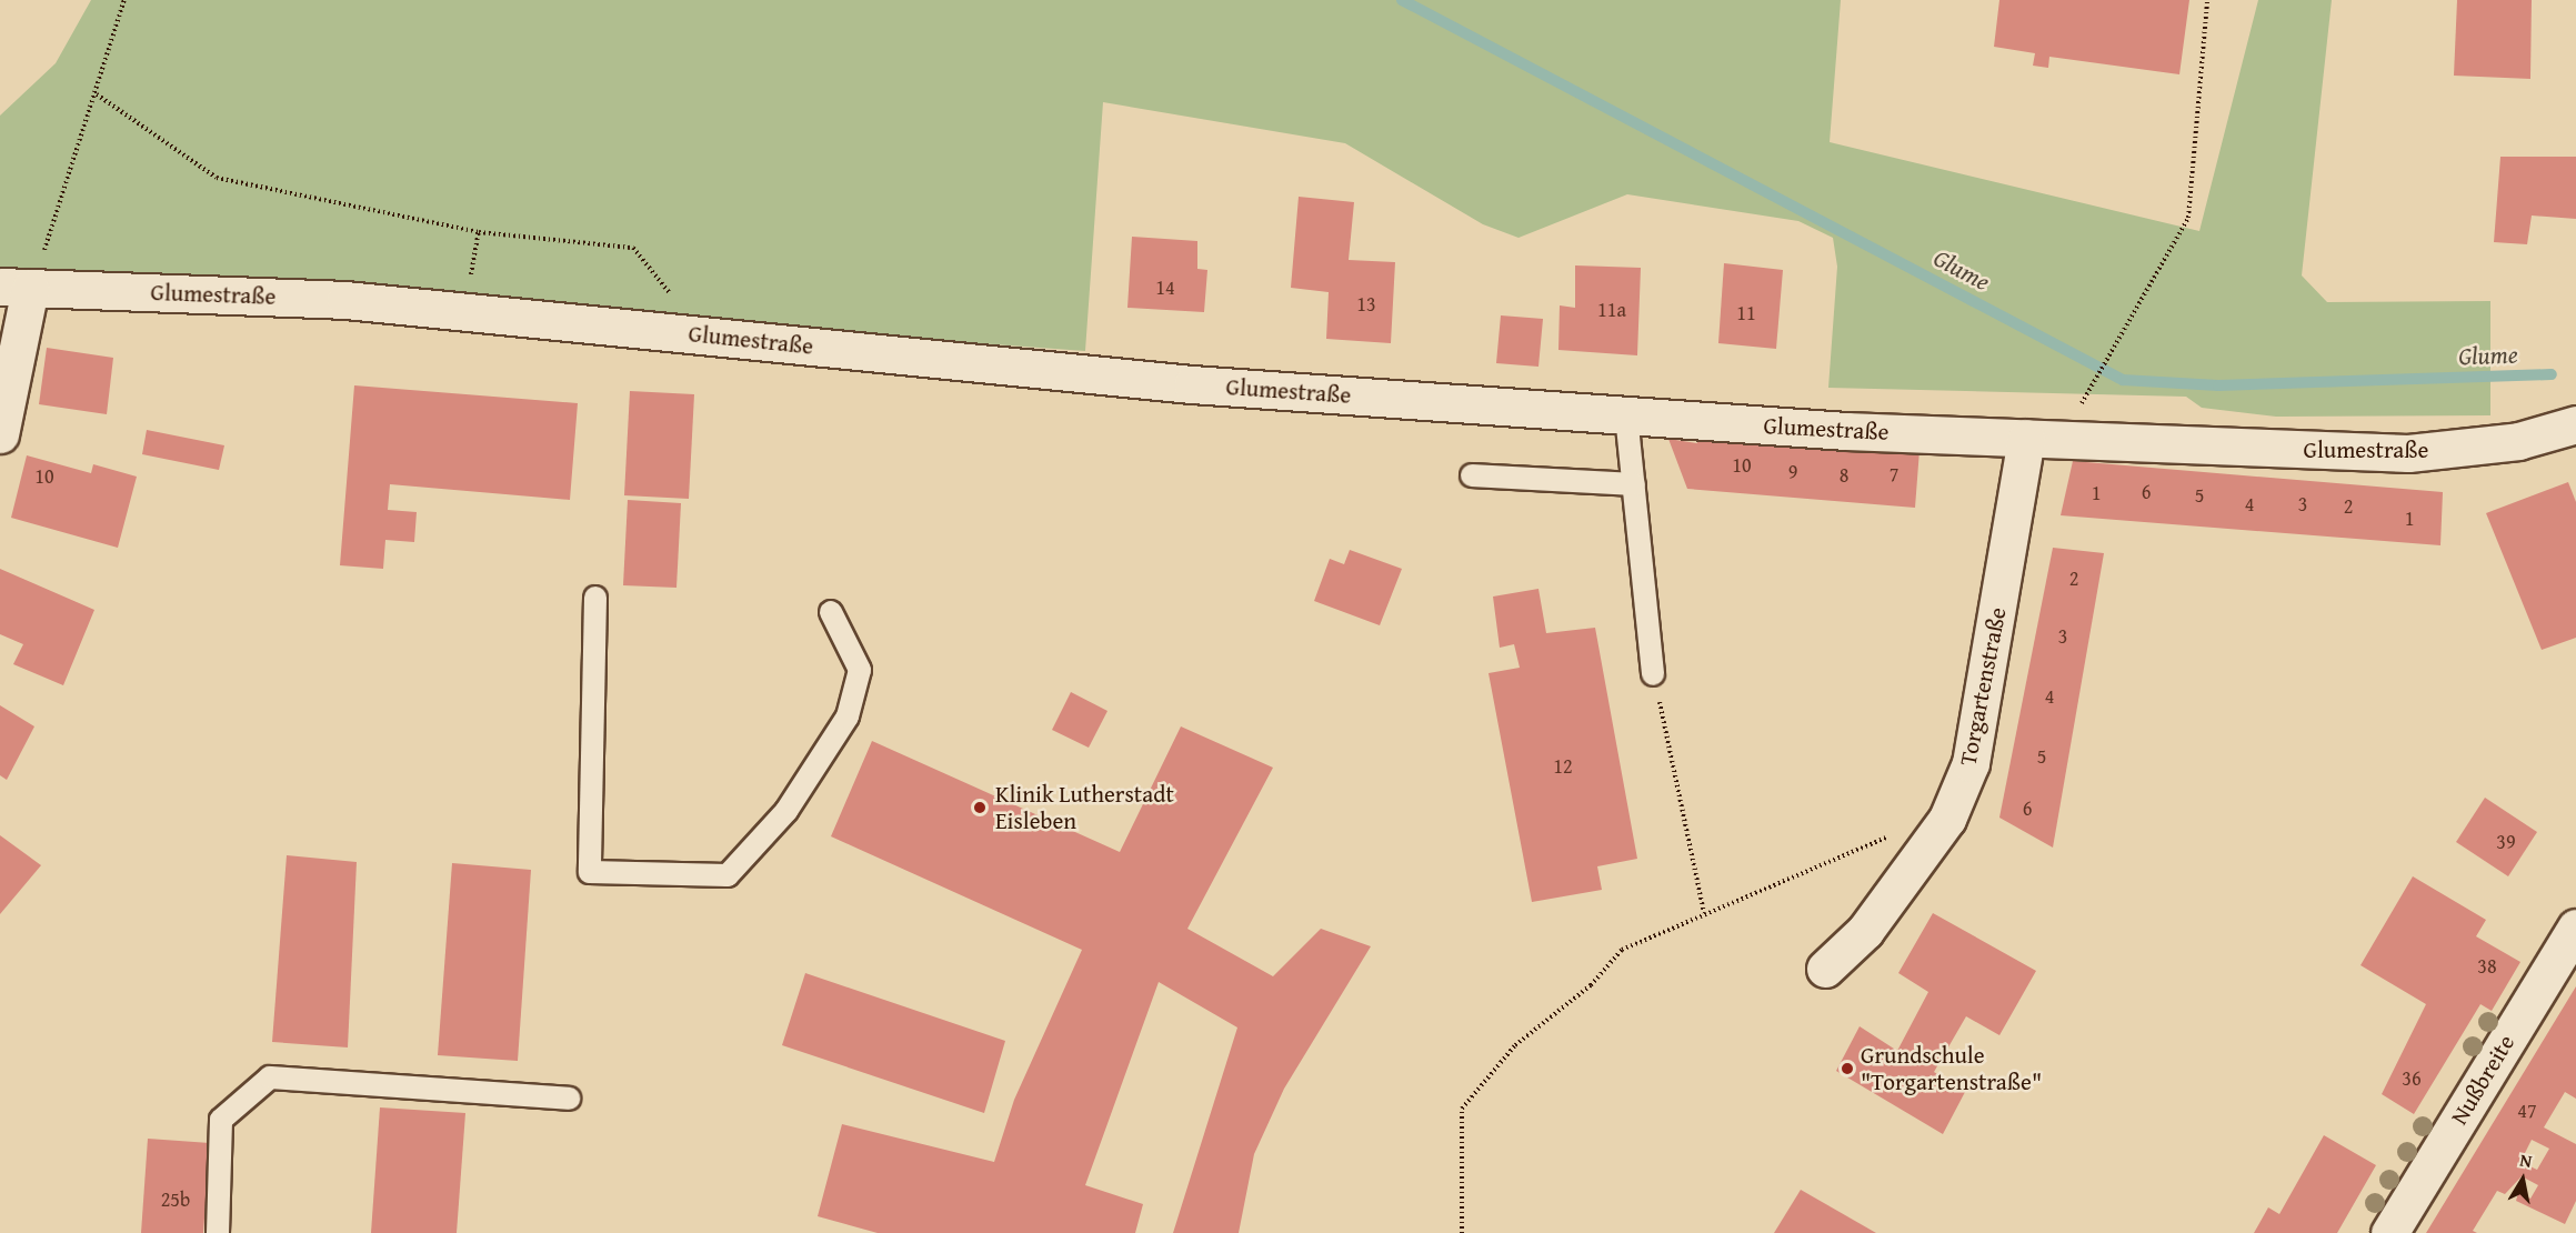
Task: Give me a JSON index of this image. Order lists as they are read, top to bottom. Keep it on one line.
{"streets":{"street":["Glumestraße","Torgartenstraße","Nußbreite"]},"crossings":[["Glumestraße","Torgartenstraße"]],"water":["Glume"],"places":["Klinik Lutherstadt Eisleben","Grundschule \"Torgartenstraße\""],"house_numbers":["14","13","11a","11","10","9","7","8","10","6","1","5","4","3","2","1","2","3","4","5","12","6","39","38","36","47","25b"],"north":"top"}
